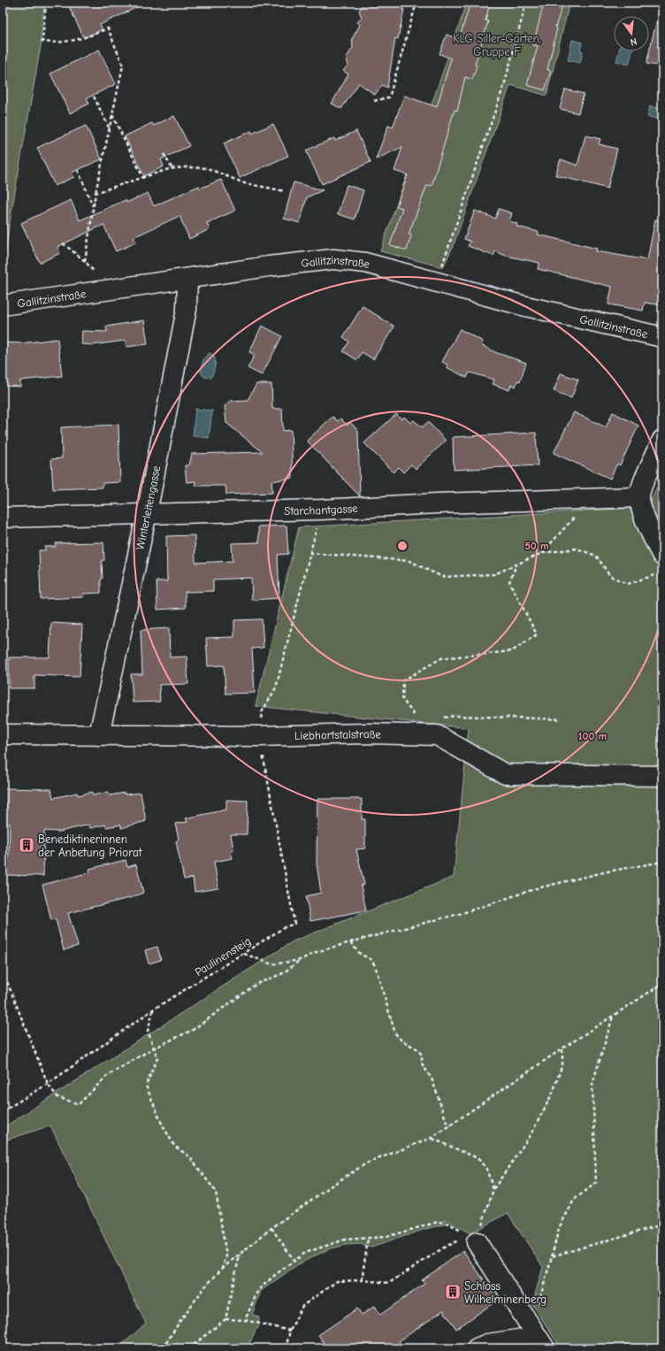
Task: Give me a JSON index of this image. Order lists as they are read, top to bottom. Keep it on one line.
{"streets":{"street":["Gallitzinstraße","Winterleitengasse","Starchantgasse","Liebhartstalstraße"],"path":["Paulinensteig"]},"crossings":[["Gallitzinstraße","Winterleitengasse"],["Winterleitengasse","Starchantgasse"],["Winterleitengasse","Liebhartstalstraße"],["Starchantgasse","Paulinensteig"],["Liebhartstalstraße","Paulinensteig"]],"parks":["KLG Siller-Gärten, Gruppe F"],"places":{"building":["Benediktinerinnen der Anbetung Priorat","Schloss Wilhelminenberg"]},"north":"bottom","rings":["50 m","100 m"]}
